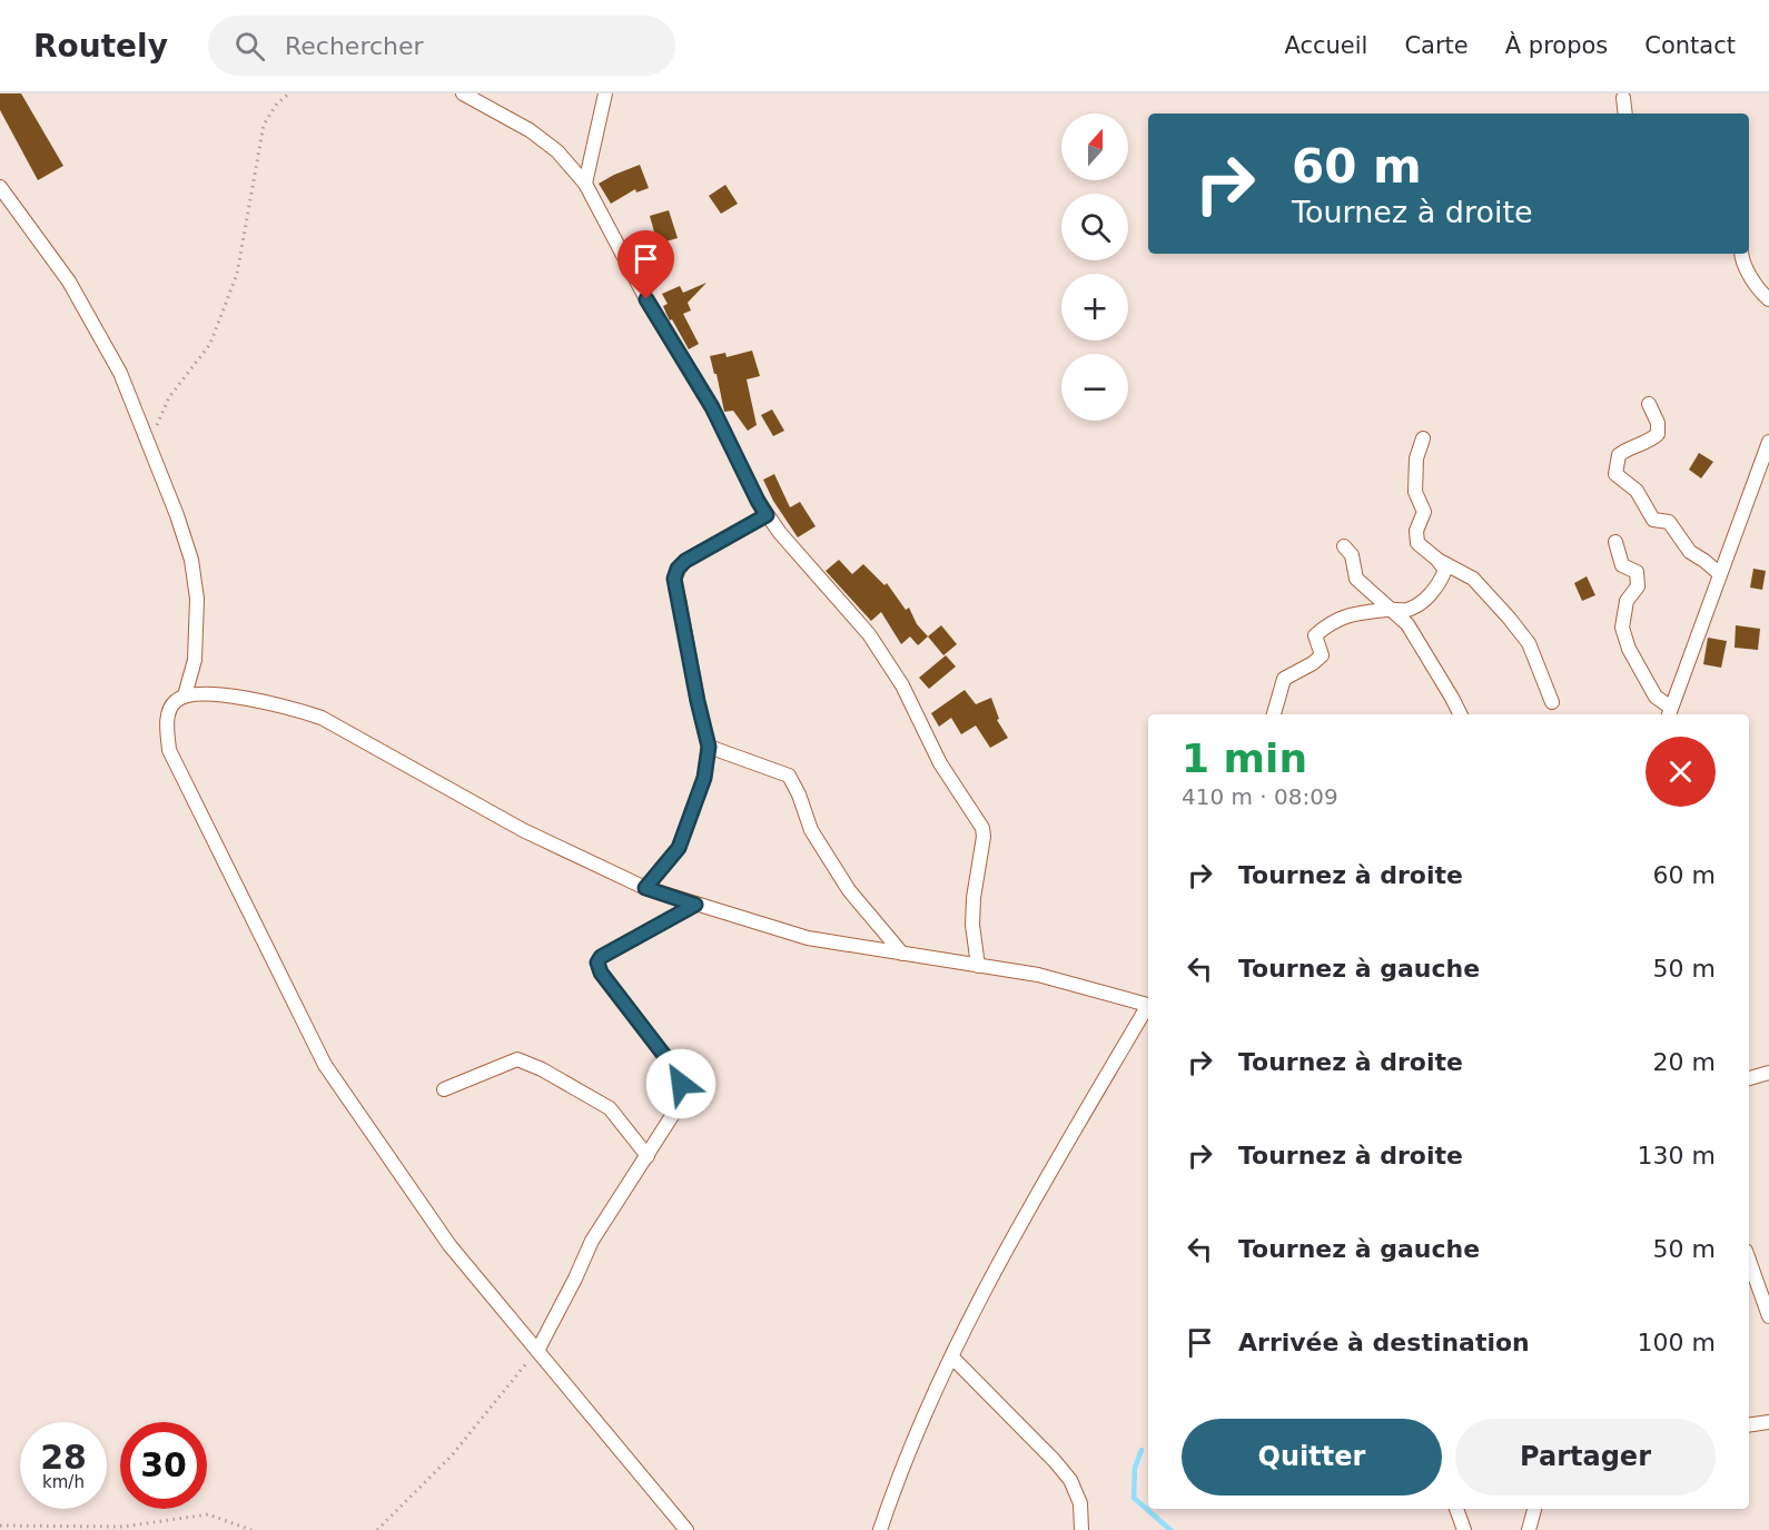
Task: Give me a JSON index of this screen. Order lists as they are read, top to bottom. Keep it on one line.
{"north":"top","page":{"header":"Routely","search":"Rechercher","nav":["Accueil","Carte","À propos","Contact"],"map_buttons":["+","−"],"turn":["60 m","Tournez à droite"],"heading":["1 min","410 m · 08:09"],"list":[{"name":"Tournez à droite","value":"60 m"},{"name":"Tournez à gauche","value":"50 m"},{"name":"Tournez à droite","value":"20 m"},{"name":"Tournez à droite","value":"130 m"},{"name":"Tournez à gauche","value":"50 m"},{"name":"Arrivée à destination","value":"100 m"}],"buttons":["Quitter","Partager"],"speed":"28 km/h","limit":"30"}}
